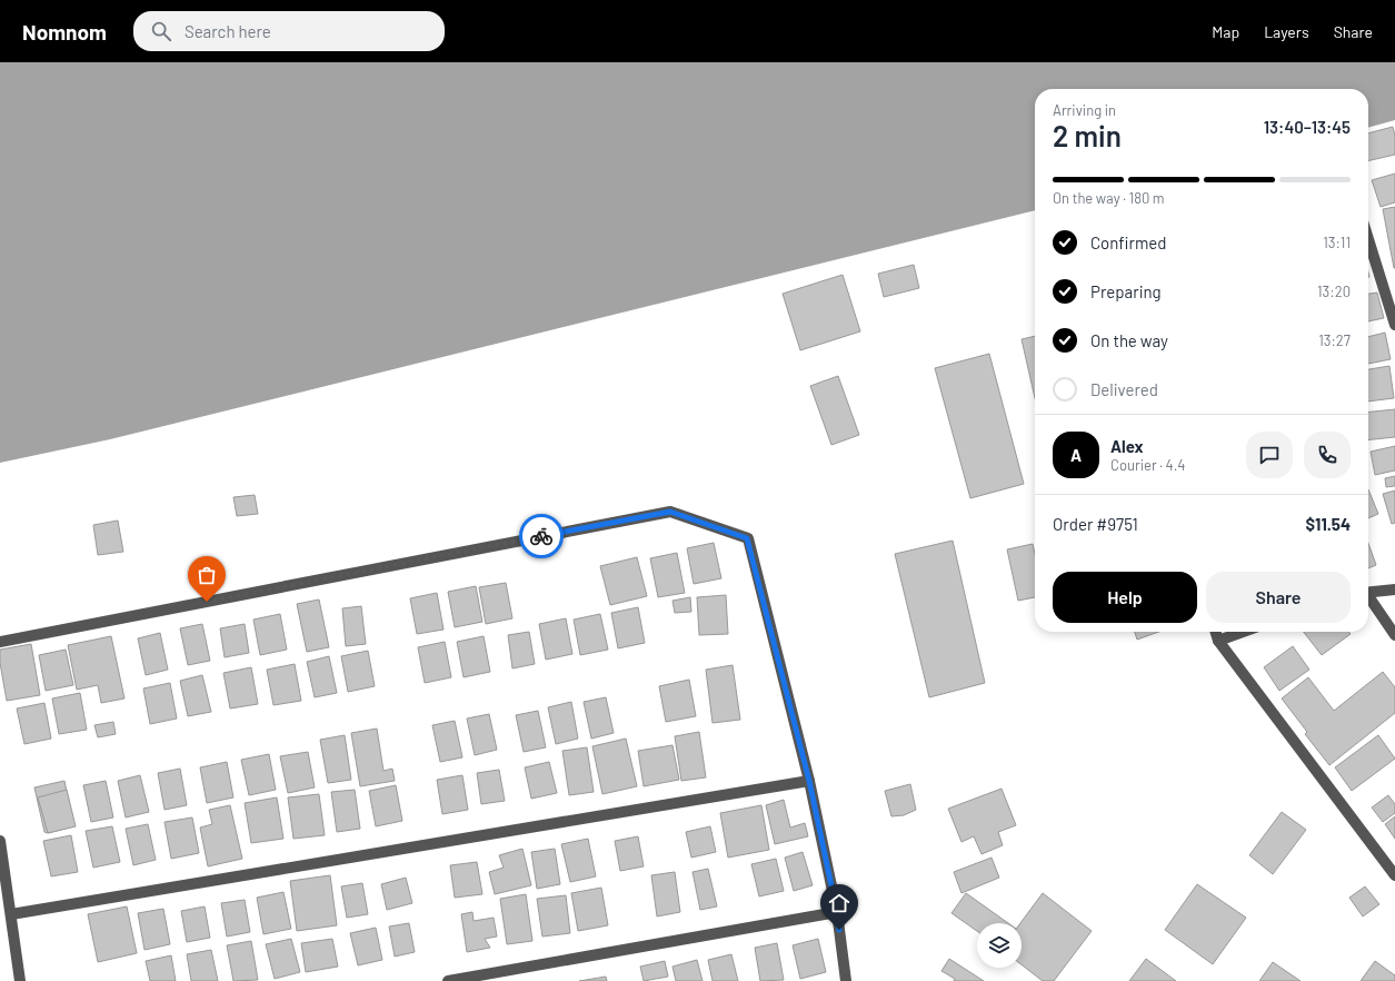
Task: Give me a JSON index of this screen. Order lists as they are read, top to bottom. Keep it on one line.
{"page":{"header":"Nomnom","search":"Search here","nav":["Map","Layers","Share"],"heading":["2 min","Arriving in","13:40–13:45"],"panel":["Alex","Courier · 4.4","Order #9751","$11.54"],"bar":"On the way · 180 m","list":[["Confirmed","13:11"],["Preparing","13:20"],["On the way","13:27"],"Delivered"],"round":"A","buttons":["Help","Share"]}}
